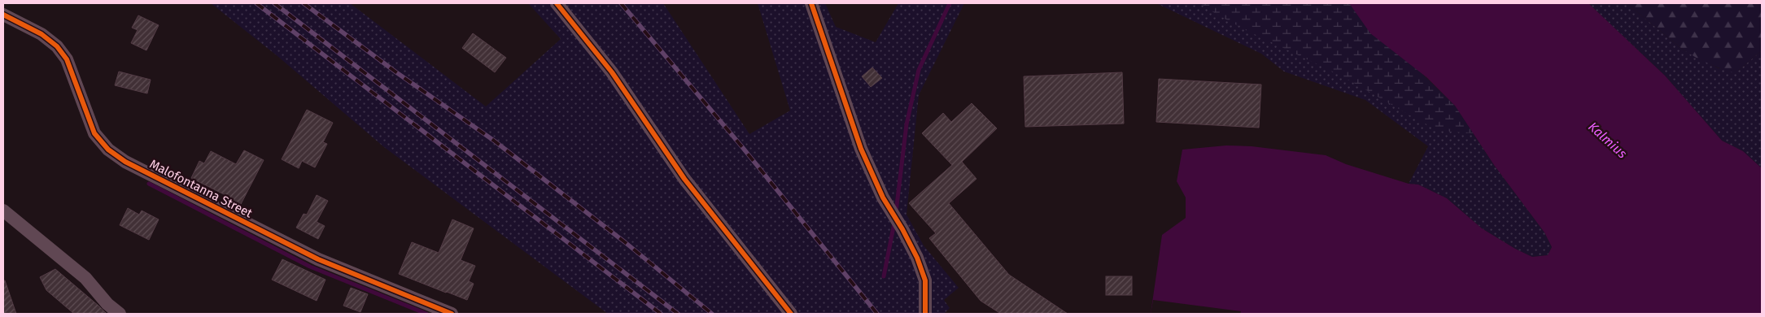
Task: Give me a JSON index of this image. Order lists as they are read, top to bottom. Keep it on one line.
{"streets":{"street":["Malofontanna Street"]},"water":["Kalmius"]}
